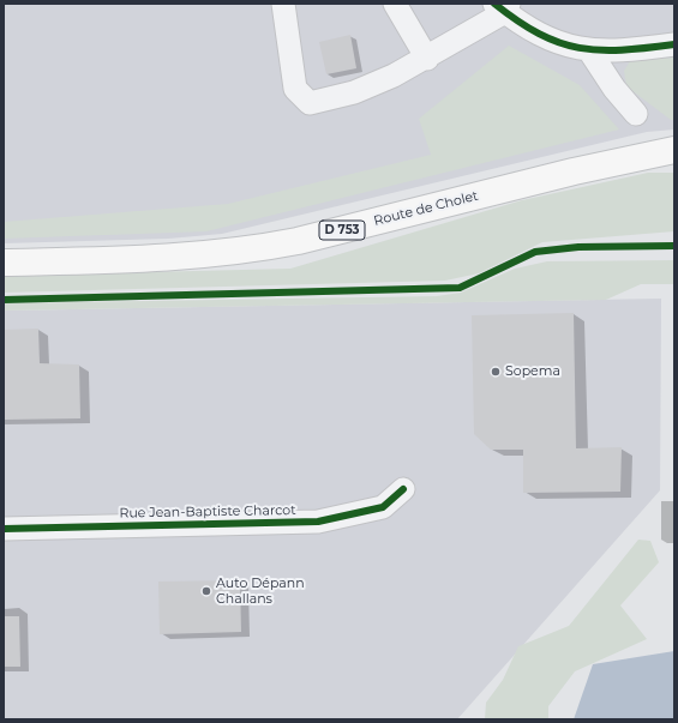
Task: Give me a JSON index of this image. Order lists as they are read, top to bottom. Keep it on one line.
{"streets":{"main road":["Route de Cholet","D 753"],"street":["Rue Jean-Baptiste Charcot"]},"places":["Sopema","Auto Dépann Challans"]}
